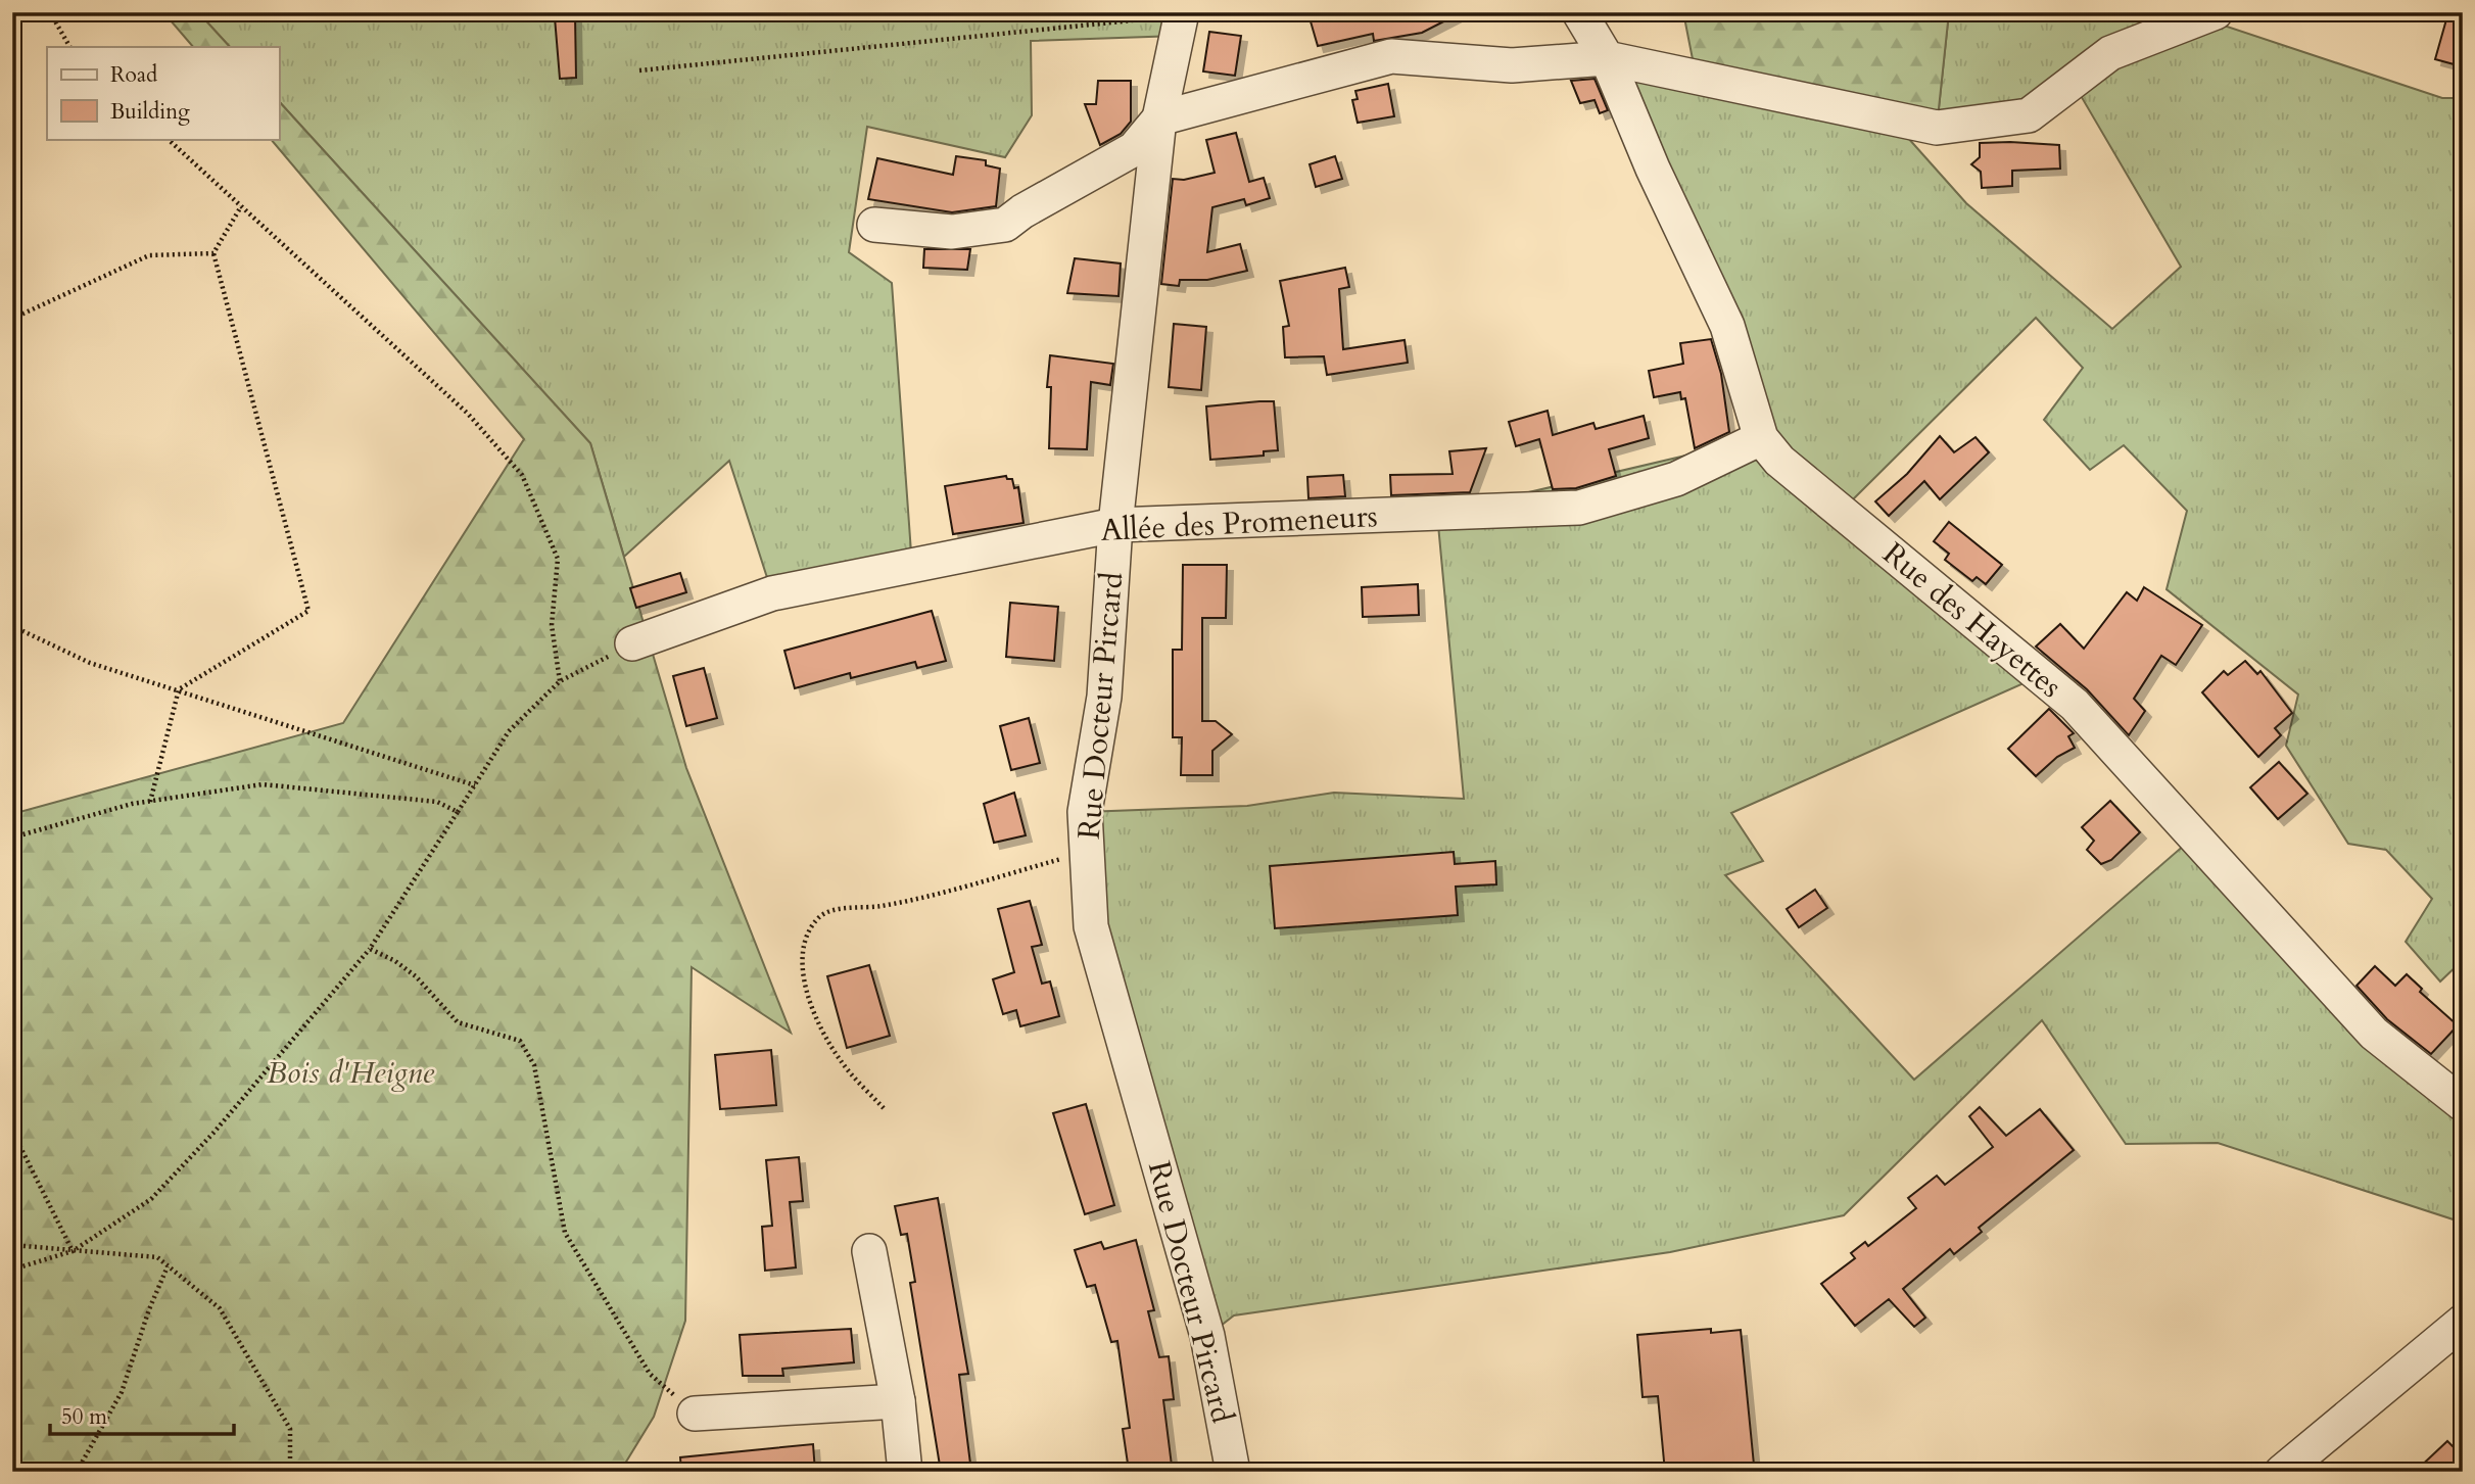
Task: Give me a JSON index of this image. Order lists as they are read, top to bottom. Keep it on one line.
{"streets":{"street":["Allée des Promeneurs","Rue des Hayettes","Rue Docteur Pircard"]},"crossings":[["Allée des Promeneurs","Rue des Hayettes"],["Allée des Promeneurs","Rue Docteur Pircard"]],"parks":["Bois d'Heigne"],"legend":["Road","Building"],"scale_bar":"50 m"}
